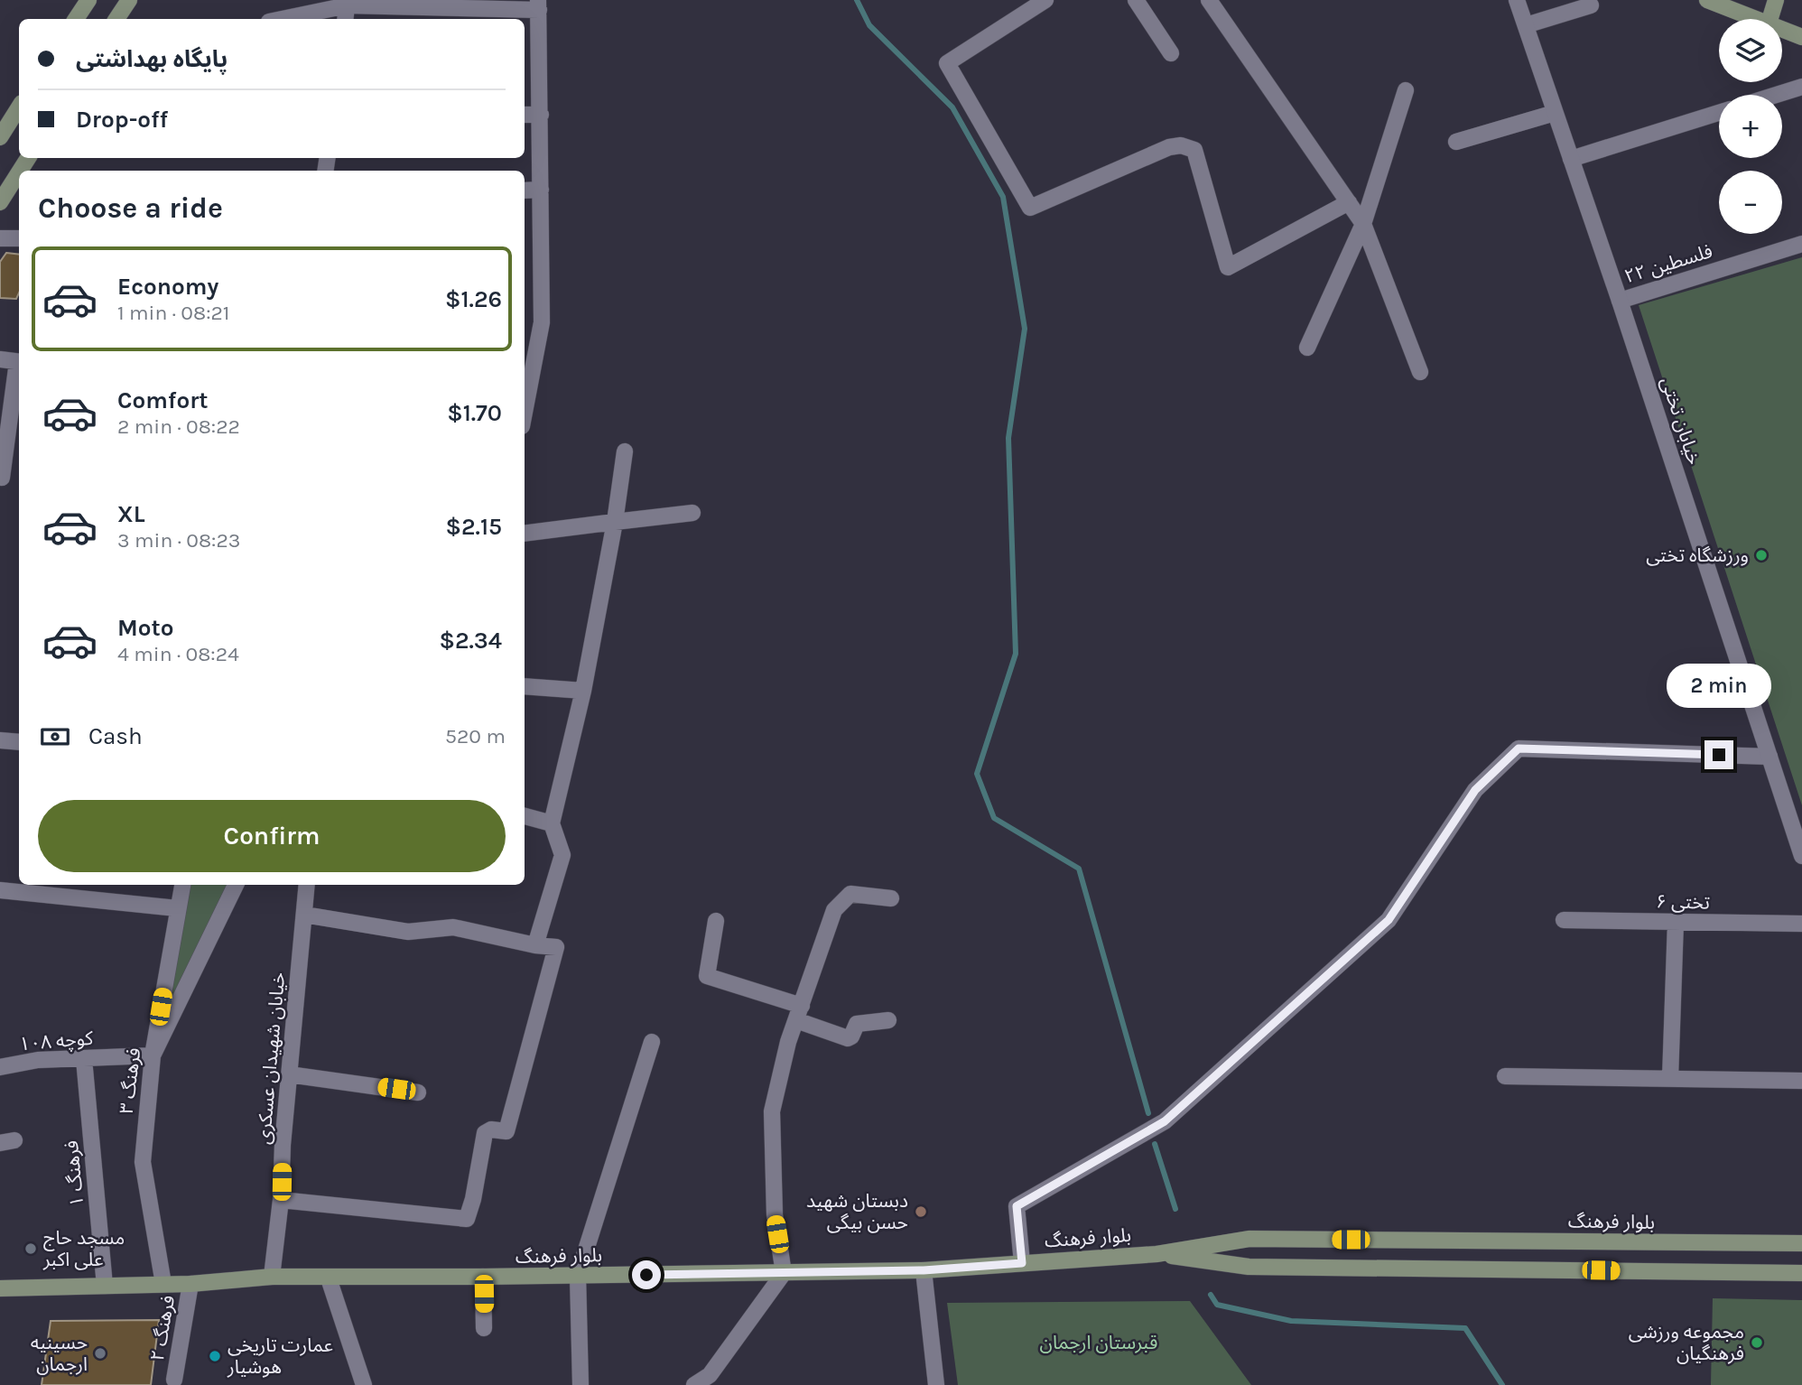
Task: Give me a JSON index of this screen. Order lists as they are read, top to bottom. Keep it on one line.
{"streets":{"main road":["بلوار فرهنگ"],"street":["فلسطین ۲۲","خیابان تختی","تختی ۶","کوچه ۱۰۸","خیابان شهیدان عسکری","فرهنگ ۳","فرهنگ ۱","فرهنگ ۲"]},"crossings":[["فلسطین ۲۲","خیابان تختی"],["کوچه ۱۰۸","فرهنگ ۳"],["کوچه ۱۰۸","فرهنگ ۱"],["خیابان شهیدان عسکری","بلوار فرهنگ"],["فرهنگ ۳","بلوار فرهنگ"],["فرهنگ ۱","بلوار فرهنگ"],["بلوار فرهنگ","فرهنگ ۲"]],"parks":["قبرستان ارجمان"],"places":["ورزشگاه تختی","دبستان شهید حسن بیگی","مسجد حاج علی اکبر","مجموعه ورزشی فرهنگیان","حسینیه ارجمان","عمارت تاریخی هوشیار"],"page":{"map_buttons":["+","−"],"banner":["پایگاه بهداشتی","Drop-off"],"heading":"Choose a ride","list":[{"name":"Economy","note":"1 min · 08:21","value":"$1.26"},{"name":"Comfort","note":"2 min · 08:22","value":"$1.70"},{"name":"XL","note":"3 min · 08:23","value":"$2.15"},{"name":"Moto","note":"4 min · 08:24","value":"$2.34"}],"bubble":"2 min","pay":["Cash","520 m"],"buttons":"Confirm"}}
